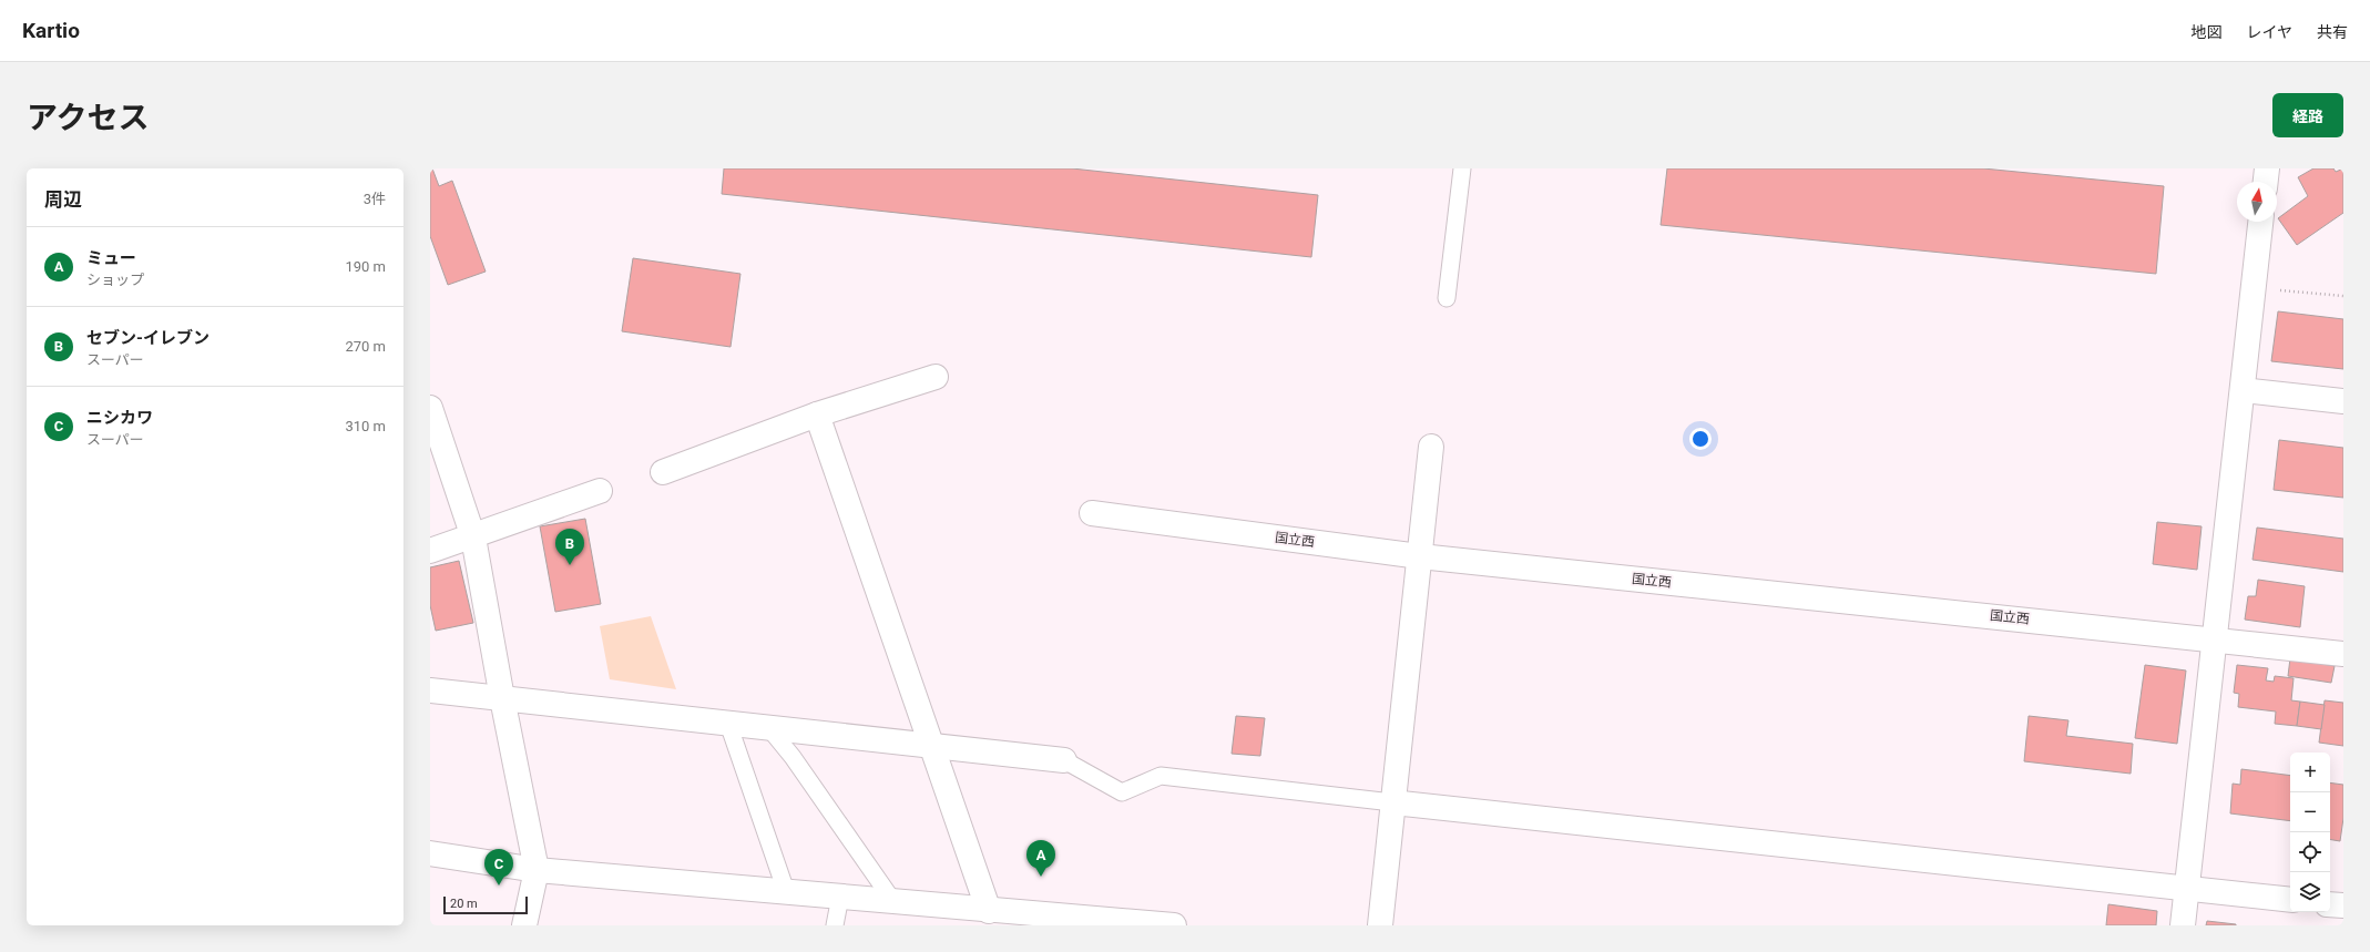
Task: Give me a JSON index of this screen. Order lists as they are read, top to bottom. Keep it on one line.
{"streets":{"street":["国立西"]},"scale_bar":"20 m","north":"top","page":{"header":"Kartio","nav":["地図","レイヤ","共有"],"title":"アクセス","buttons":"経路","heading":["周辺","3件"],"list":[{"mark":"A","name":"ミュー","note":"ショップ","value":"190 m"},{"mark":"B","name":"セブン-イレブン","note":"スーパー","value":"270 m"},{"mark":"C","name":"ニシカワ","note":"スーパー","value":"310 m"}],"pins":["B","A","C"],"map_buttons":["+","−"],"scale":"20 m"}}
